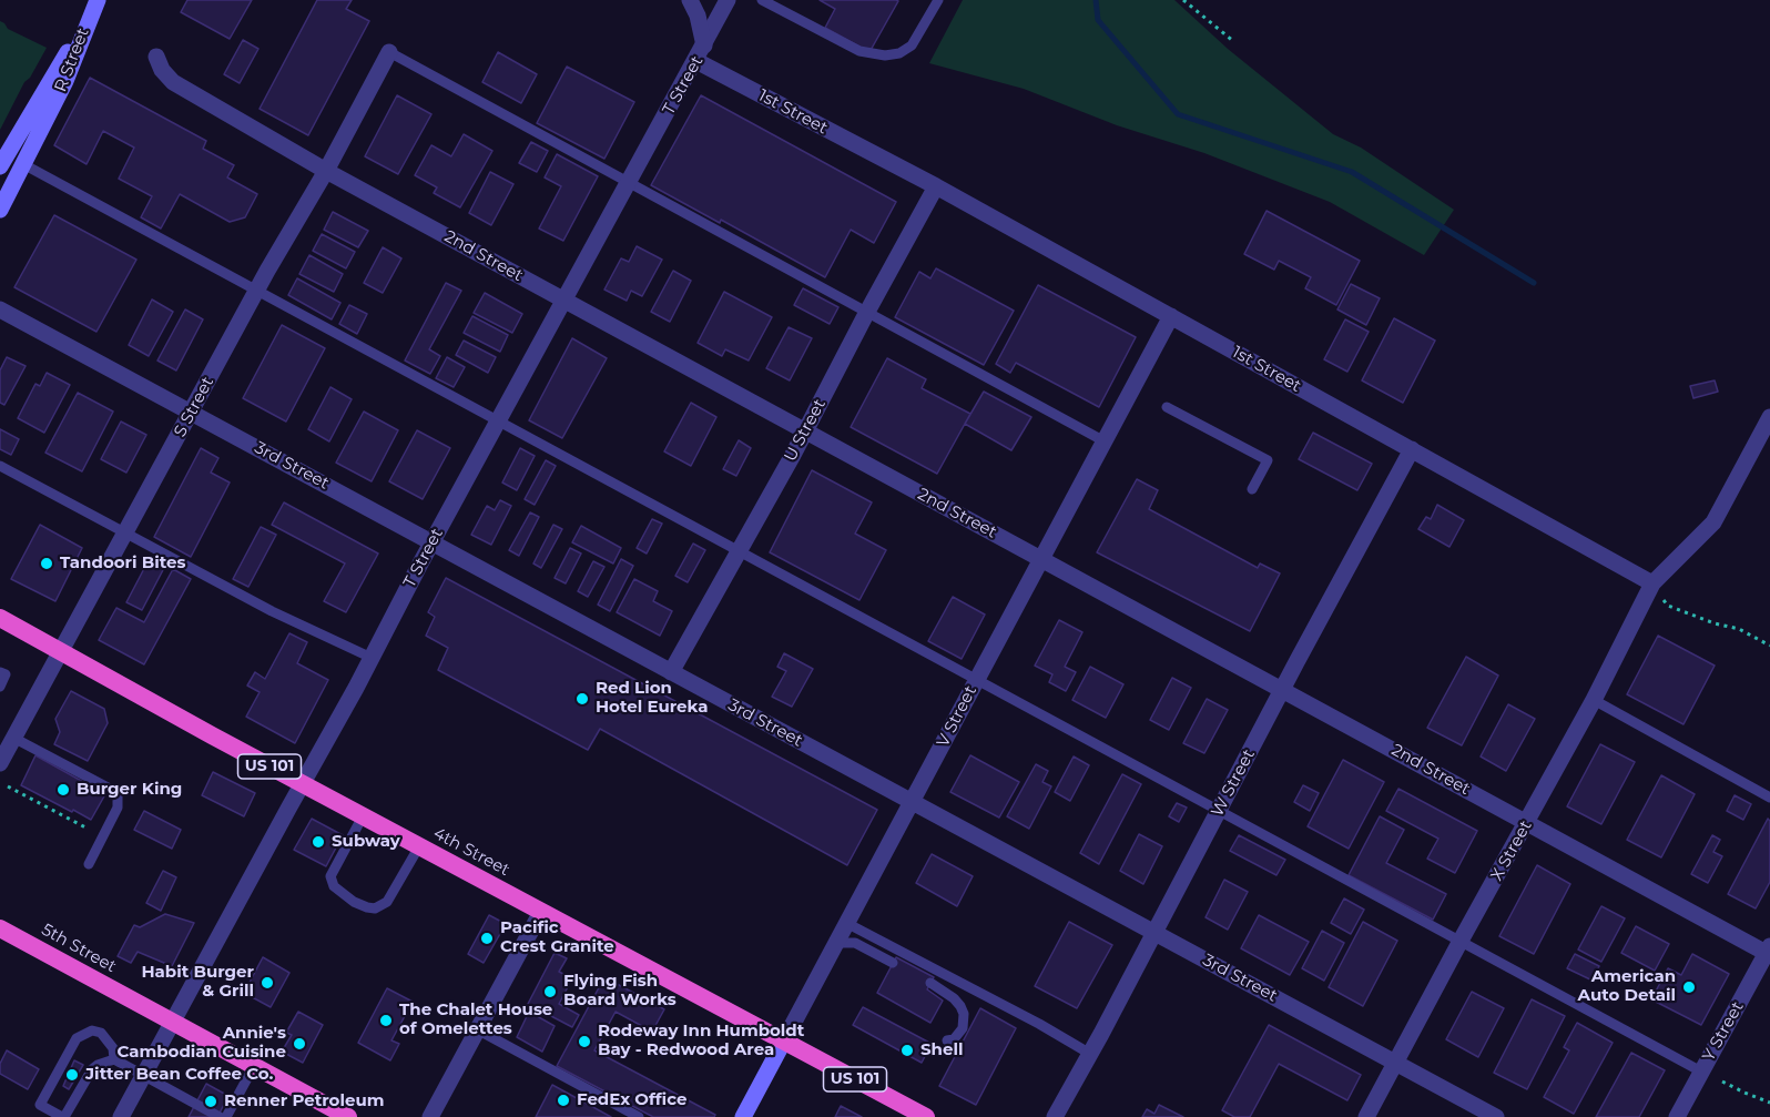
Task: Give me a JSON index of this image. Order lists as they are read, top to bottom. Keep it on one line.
{"streets":{"highway":["US 101","4th Street","5th Street"],"main road":["R Street","V Street"],"street":["T Street","1st Street","2nd Street","S Street","U Street","3rd Street","W Street","X Street","Y Street"]},"crossings":[["T Street","1st Street"],["T Street","2nd Street"],["T Street","3rd Street"],["T Street","4th Street"],["T Street","5th Street"],["1st Street","U Street"],["1st Street","V Street"],["1st Street","W Street"],["1st Street","X Street"],["2nd Street","S Street"],["2nd Street","U Street"],["2nd Street","V Street"],["2nd Street","W Street"],["2nd Street","X Street"],["2nd Street","Y Street"],["S Street","3rd Street"],["S Street","4th Street"],["U Street","3rd Street"],["3rd Street","V Street"],["3rd Street","W Street"],["3rd Street","X Street"],["V Street","4th Street"]],"places":["Tandoori Bites","Red Lion Hotel Eureka","Burger King","Subway","Pacific Crest Granite","Habit Burger & Grill","American Auto Detail","Flying Fish Board Works","The Chalet House of Omelettes","Rodeway Inn Humboldt Bay - Redwood Area","Annie's Cambodian Cuisine","Shell","Jitter Bean Coffee Co.","FedEx Office","Renner Petroleum"]}
